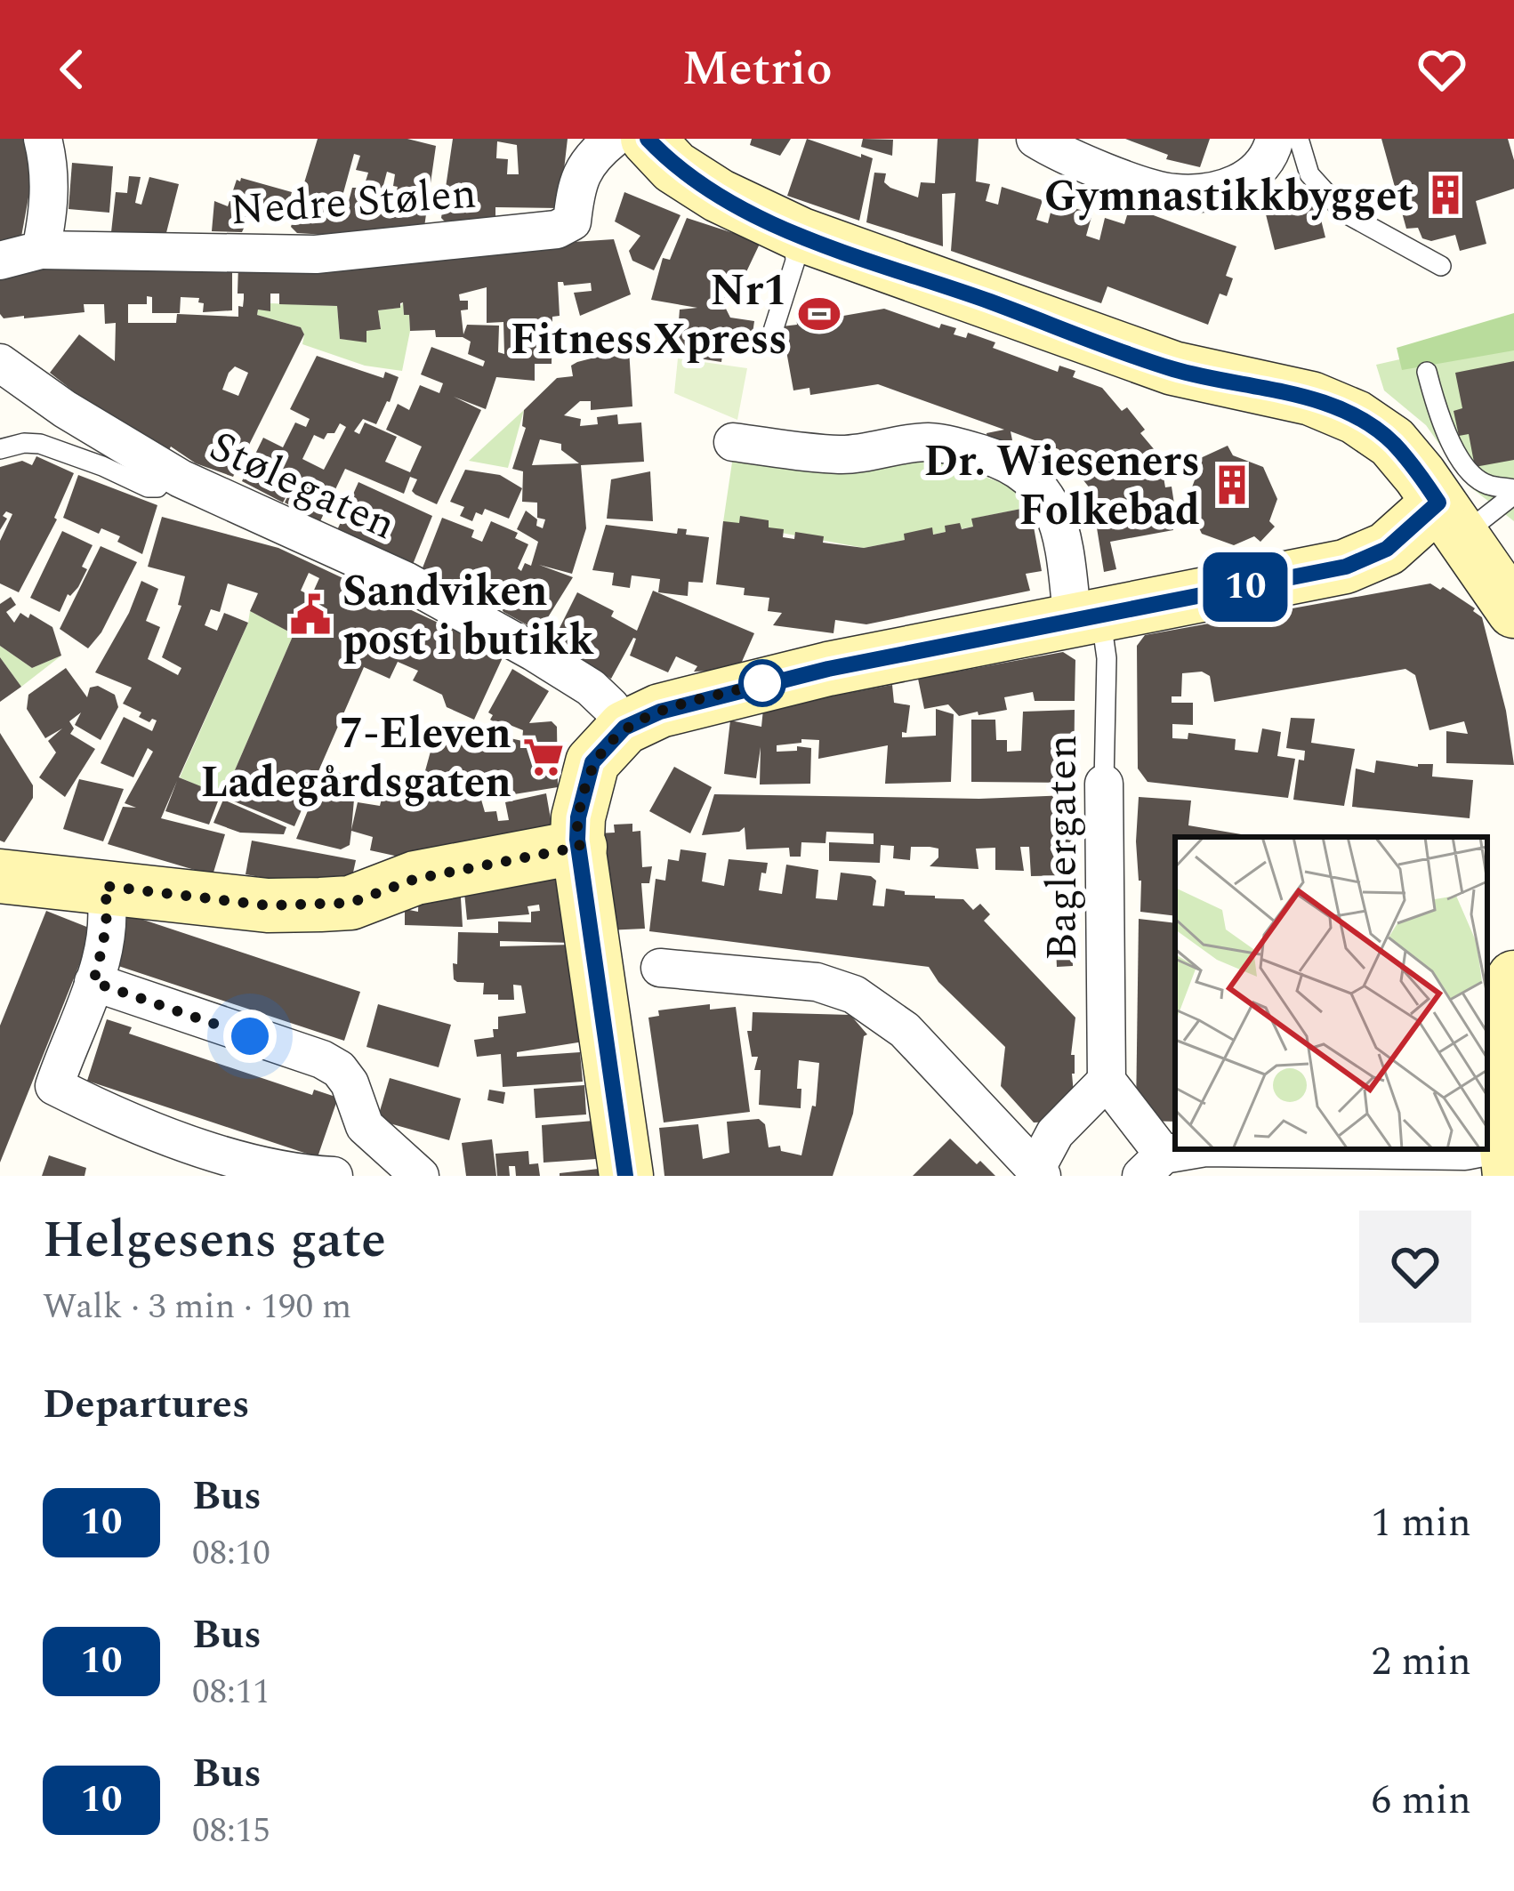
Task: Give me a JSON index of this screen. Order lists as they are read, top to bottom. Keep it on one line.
{"streets":{"street":["Nedre Stølen","Stølegaten","Baglergaten"]},"places":{"building":["Gymnastikkbygget","Dr. Wieseners Folkebad"],"sports":["Nr1 FitnessXpress"],"public building":["Sandviken post i butikk"],"supermarket":["7-Eleven Ladegårdsgaten"]},"lines":["bus line 10"],"page":{"header":"Metrio","on_map":"10","heading":[["Helgesens gate","Walk · 3 min · 190 m"],"Departures"],"list":[{"mark":"10","name":"Bus","note":"08:10","value":"1 min"},{"mark":"10","name":"Bus","note":"08:11","value":"2 min"},{"mark":"10","name":"Bus","note":"08:15","value":"6 min"}]}}
